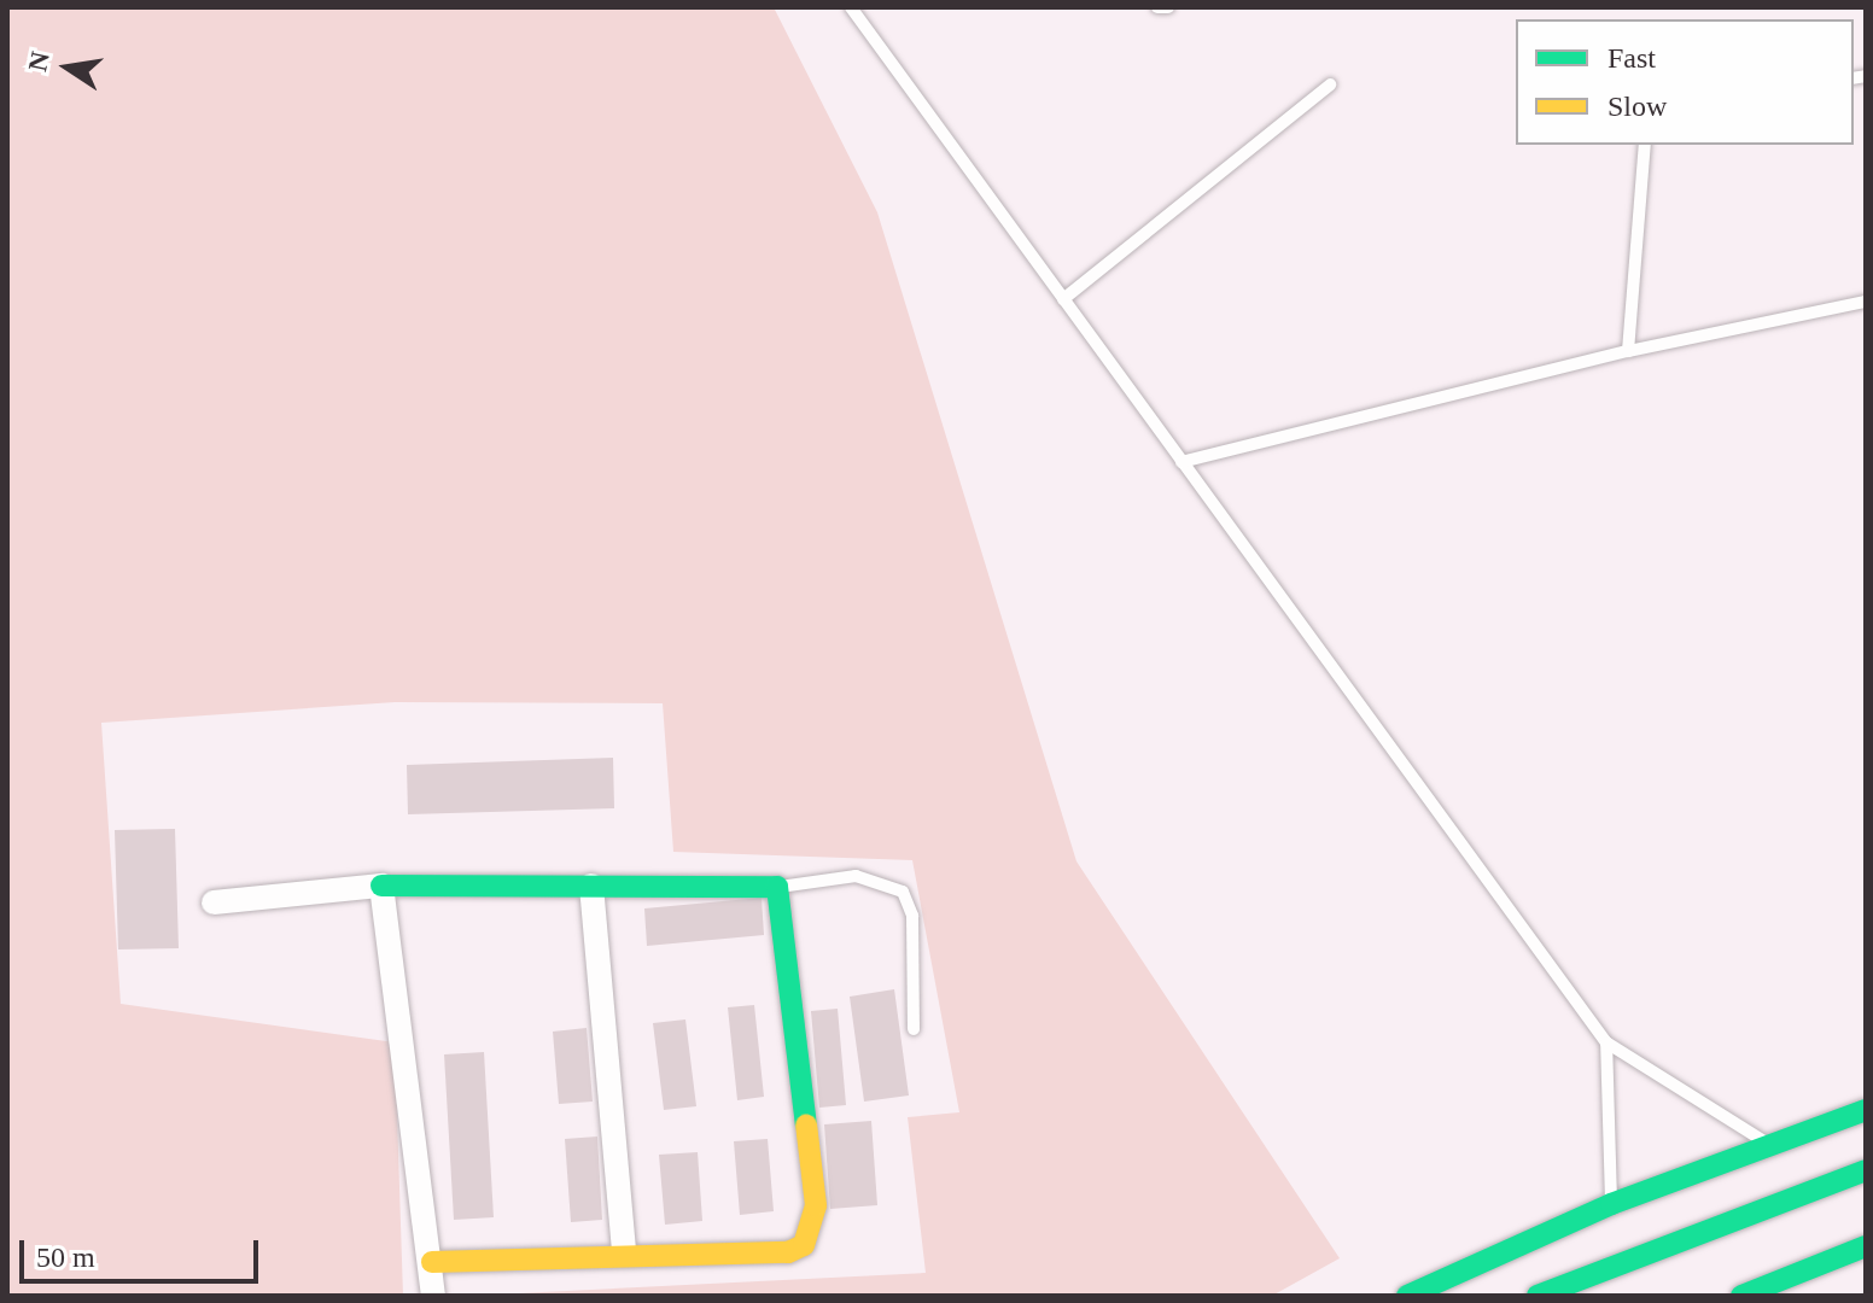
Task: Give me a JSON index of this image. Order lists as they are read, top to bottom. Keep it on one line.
{"legend":["Fast","Slow"],"scale_bar":"50 m","north":"left"}
